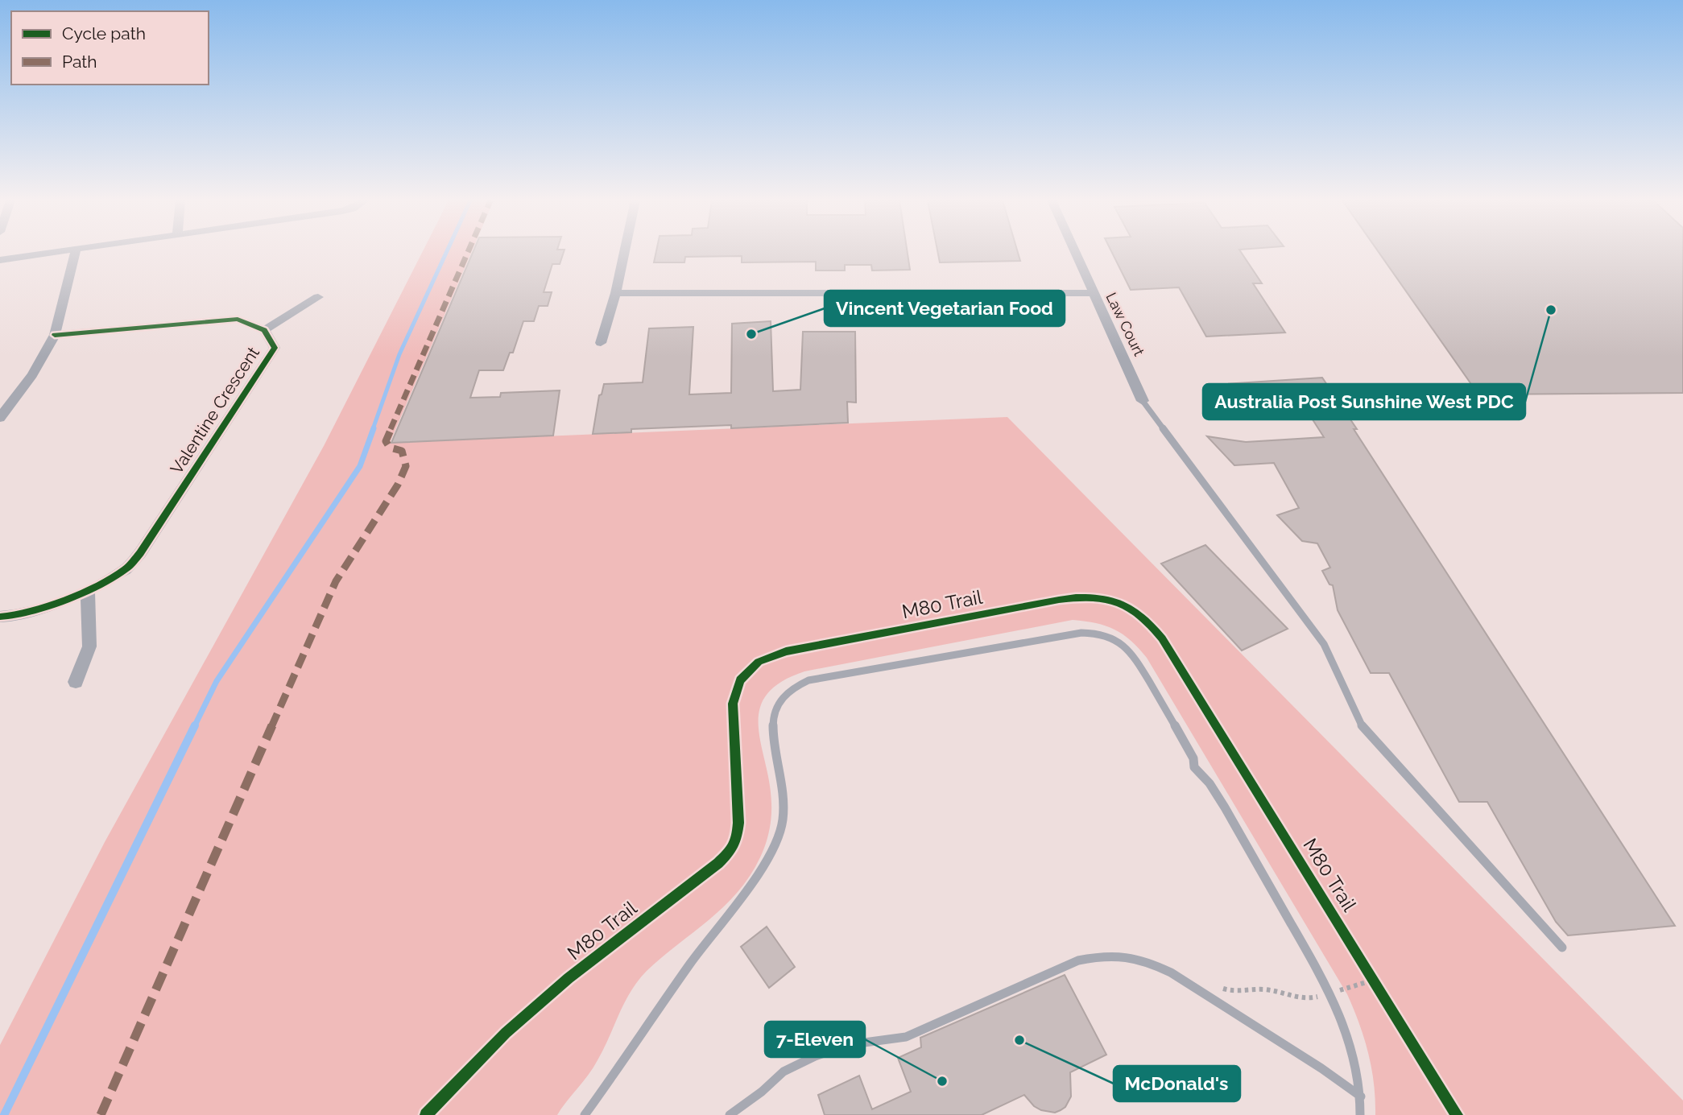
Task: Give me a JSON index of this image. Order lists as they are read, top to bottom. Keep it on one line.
{"streets":{"street":["Law Court","Valentine Crescent"],"cycle path":["M80 Trail"]},"places":["Australia Post Sunshine West PDC","Vincent Vegetarian Food","McDonald's","7-Eleven"],"legend":["Cycle path","Path"]}
